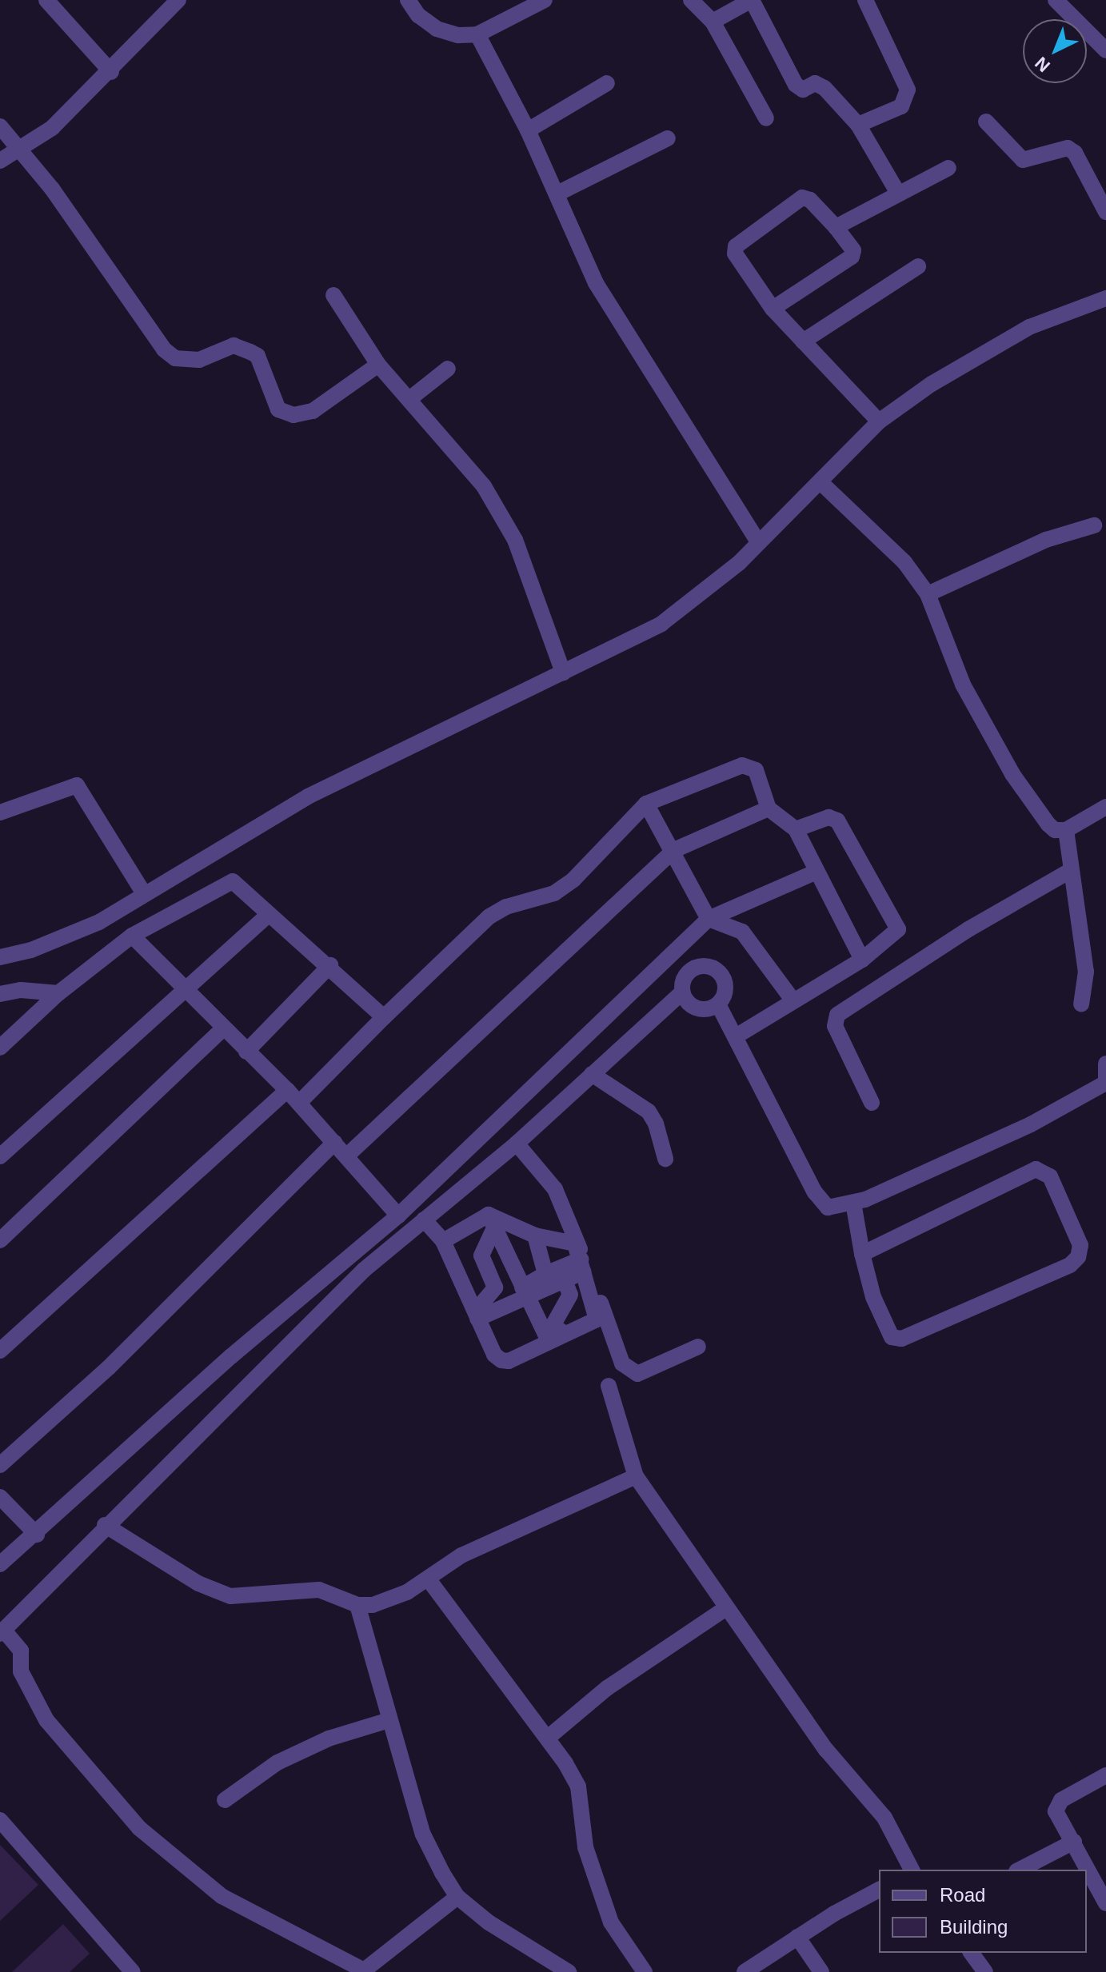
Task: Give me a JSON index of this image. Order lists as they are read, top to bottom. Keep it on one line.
{"legend":["Road","Building"],"north":"bottom left"}
